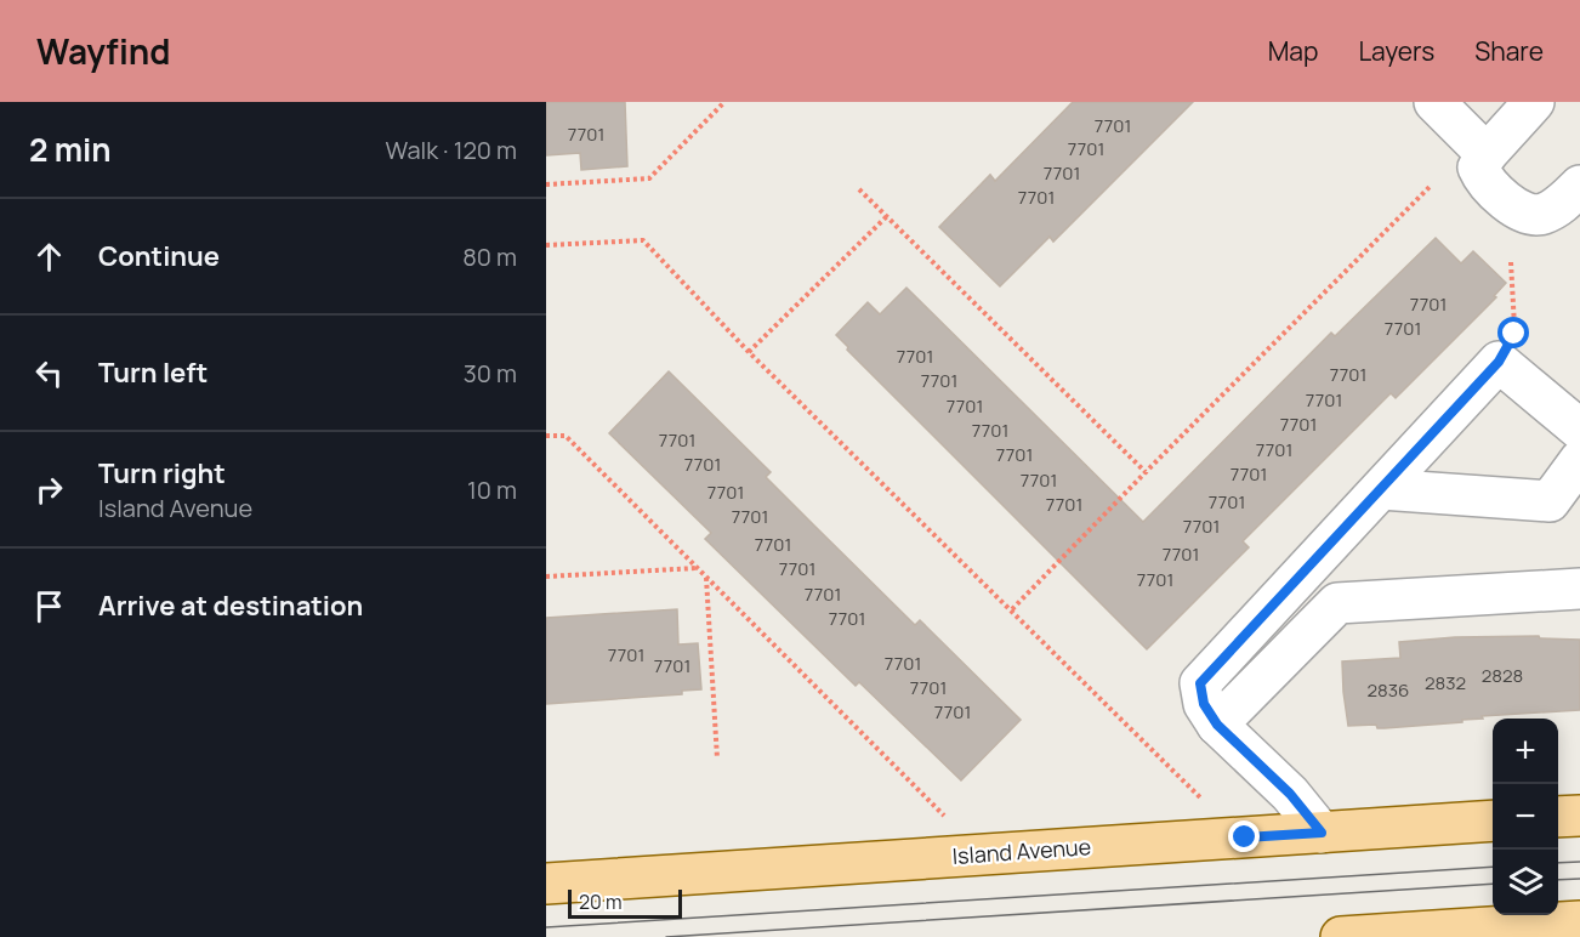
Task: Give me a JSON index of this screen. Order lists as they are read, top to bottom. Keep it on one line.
{"streets":{"main road":["Island Avenue"]},"house_numbers":["7701","7701","7701","7701","7701","7701","7701","7701","7701","7701","7701","7701","7701","7701","7701","7701","7701","7701","7701","7701","7701","7701","7701","7701","7701","7701","7701","7701","7701","7701","7701","7701","7701","7701","2828","2832","7701","2836","7701"],"scale_bar":"20 m","page":{"header":"Wayfind","nav":["Map","Layers","Share"],"heading":["2 min","Walk · 120 m"],"list":[["Continue","80 m"],["Turn left","30 m"],["Turn right","Island Avenue","10 m"],"Arrive at destination"],"map_buttons":["+","−"],"scale":"20 m"}}
